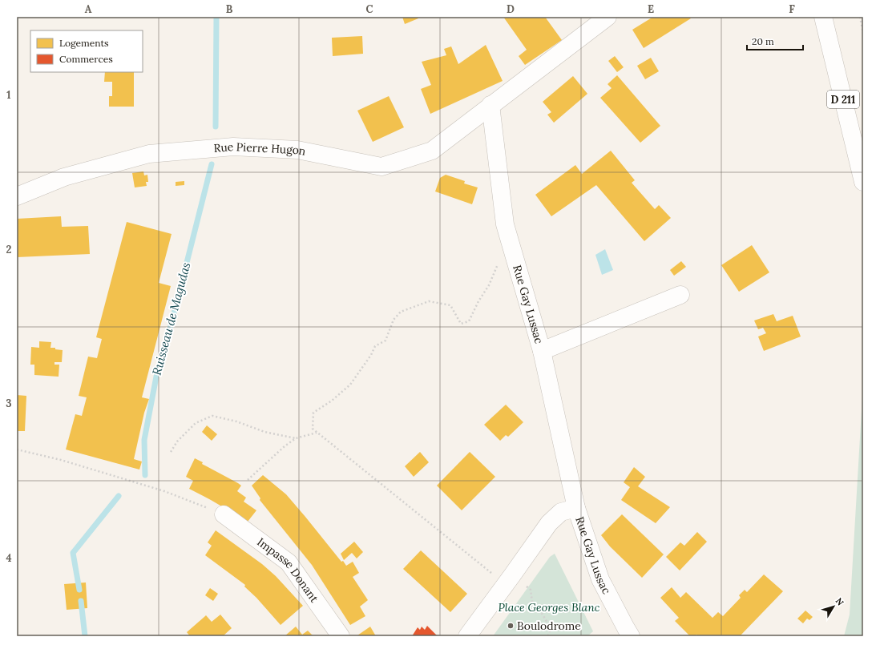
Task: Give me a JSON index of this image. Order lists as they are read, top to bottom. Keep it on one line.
{"streets":{"street":["D 211","Rue Pierre Hugon","Rue Gay Lussac","Impasse Donant"]},"crossings":[["Rue Pierre Hugon","Rue Gay Lussac"]],"water":["Ruisseau de Magudas"],"parks":["Place Georges Blanc"],"places":["Boulodrome"],"legend":["Logements","Commerces"],"scale_bar":"20 m","north":"top right","grid":{"columns":["A","B","C","D","E","F"],"rows":["1","2","3","4"]}}
